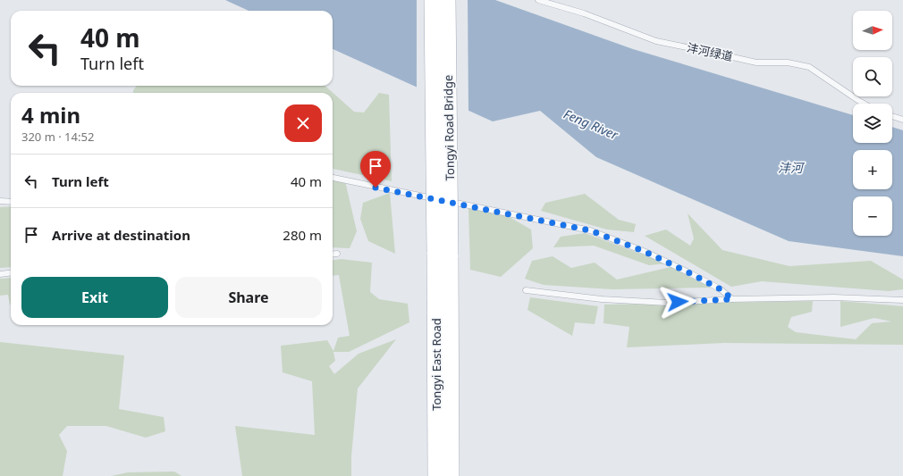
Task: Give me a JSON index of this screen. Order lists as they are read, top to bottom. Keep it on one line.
{"streets":{"main road":["Tongyi Road Bridge","Tongyi East Road"],"lane":["沣河绿道"]},"crossings":[["Tongyi Road Bridge","Tongyi East Road"]],"water":["Feng River","沣河"],"north":"right","page":{"map_buttons":["+","−"],"turn":["40 m","Turn left"],"heading":["4 min","320 m · 14:52"],"list":[{"name":"Turn left","value":"40 m"},{"name":"Arrive at destination","value":"280 m"}],"buttons":["Exit","Share"]}}
